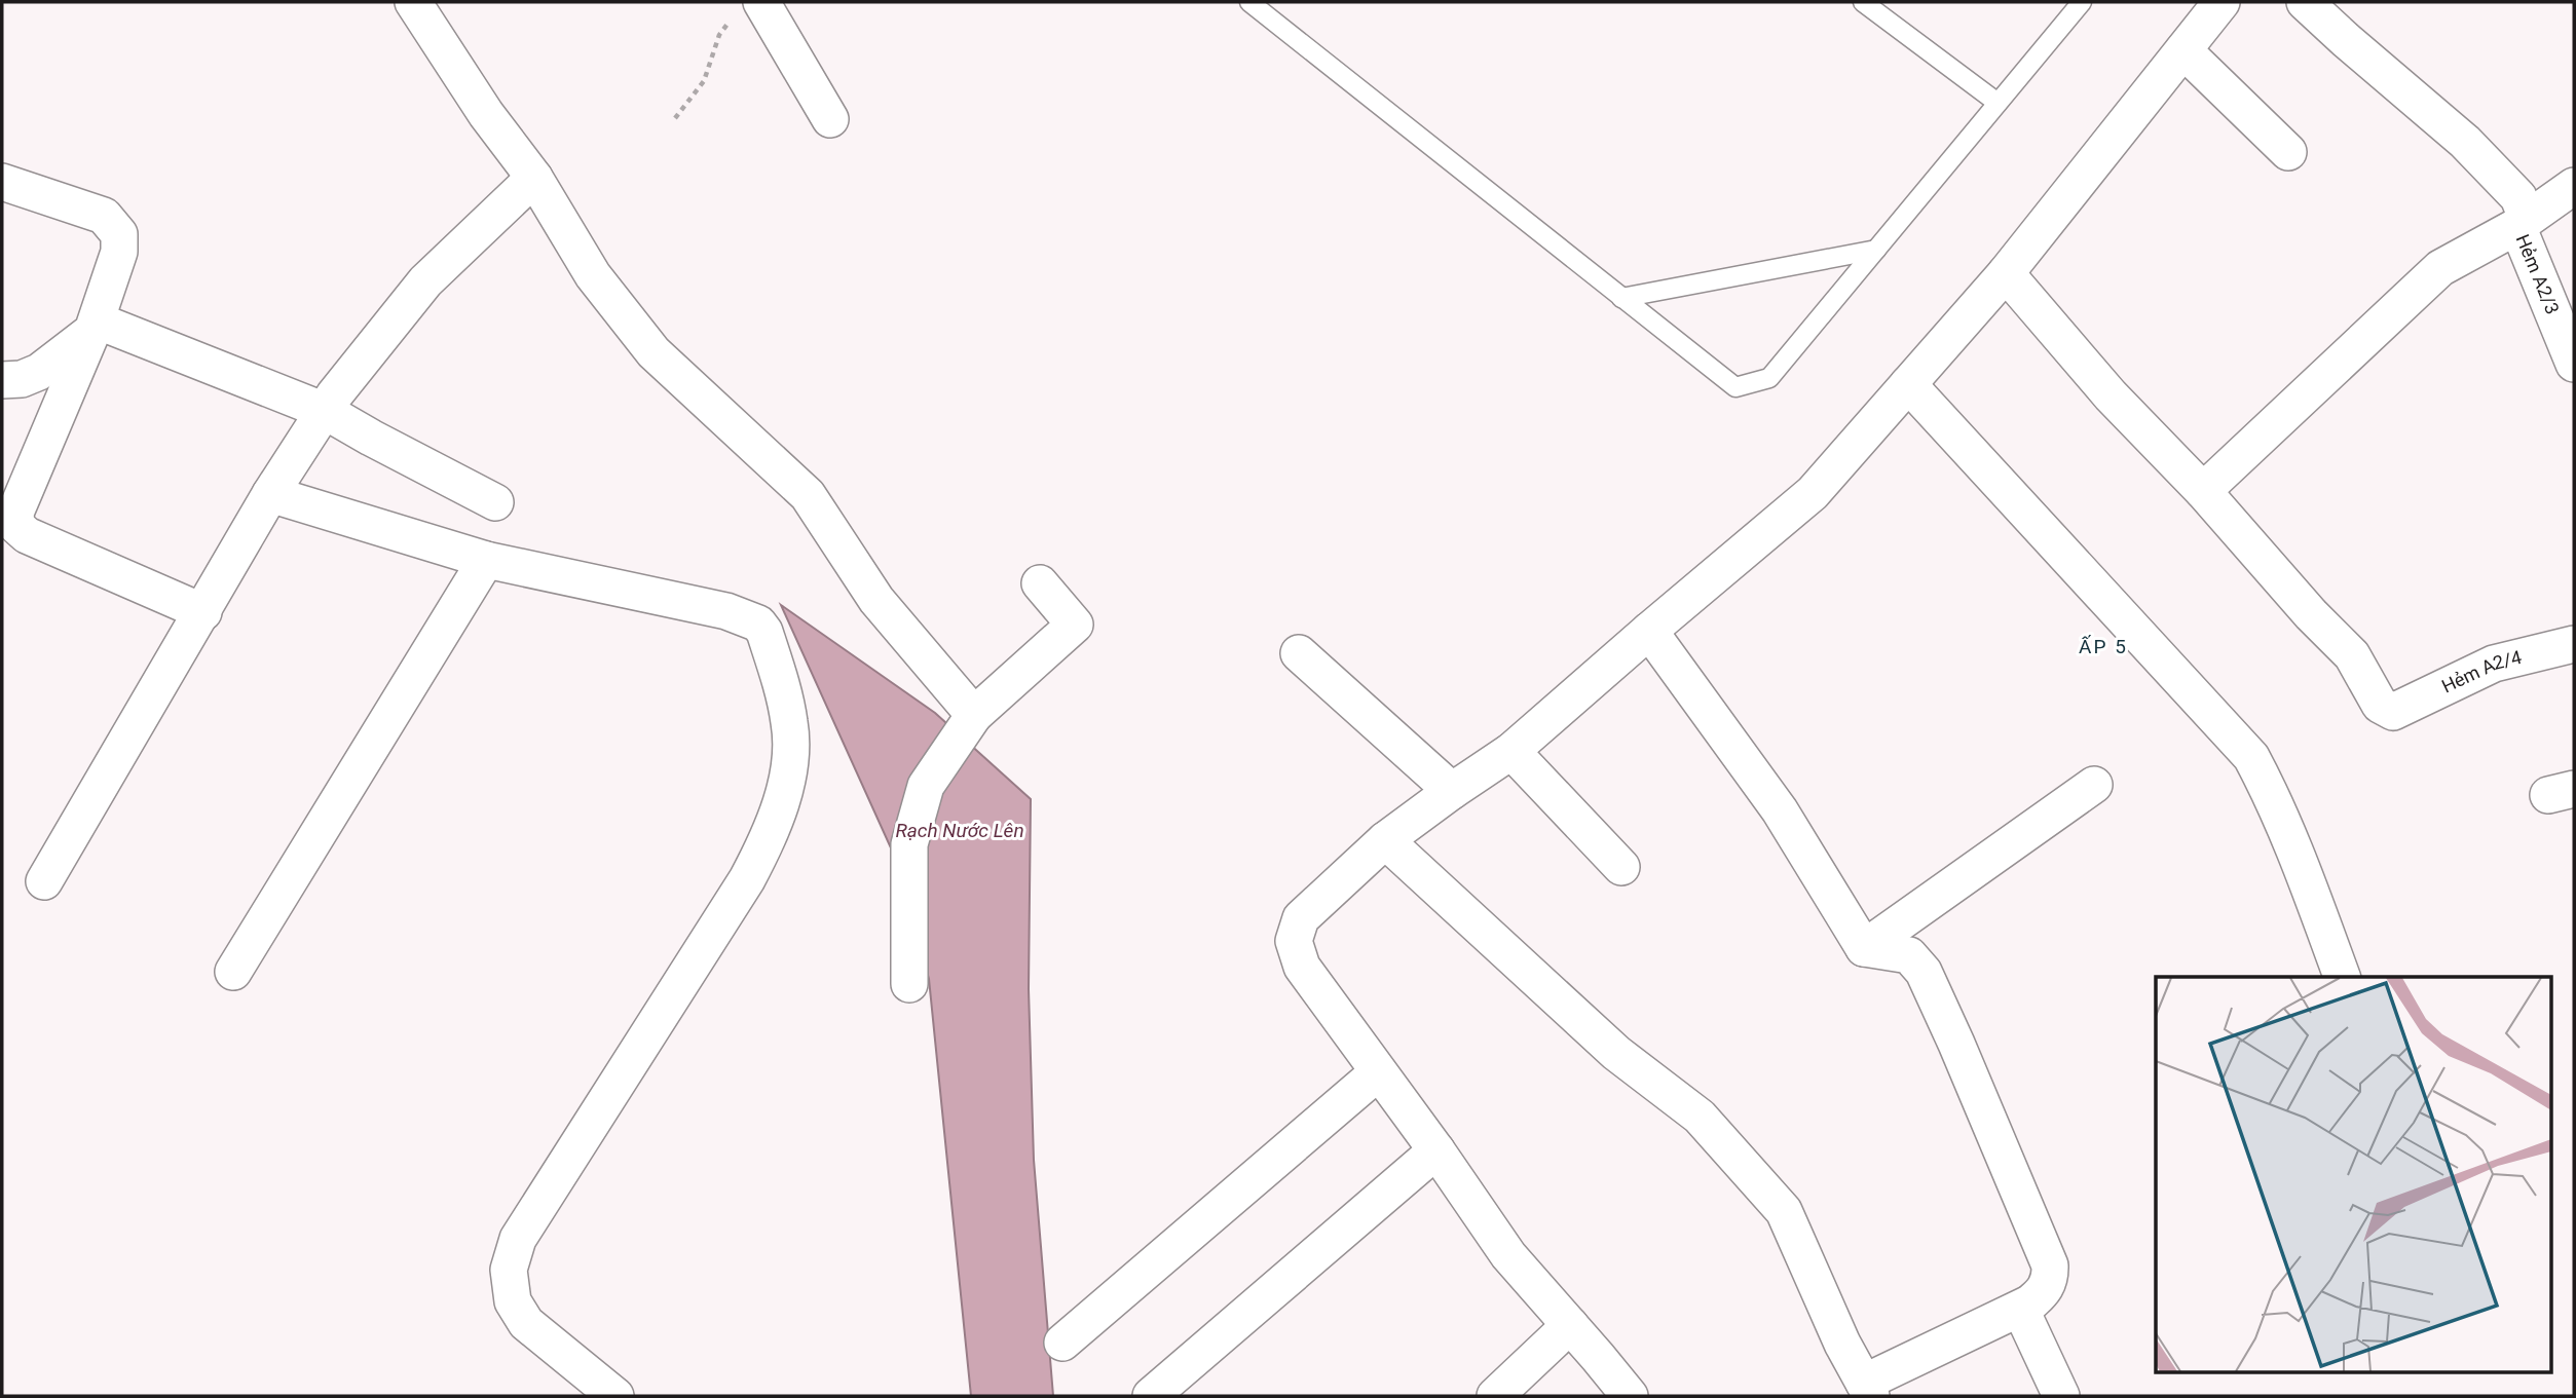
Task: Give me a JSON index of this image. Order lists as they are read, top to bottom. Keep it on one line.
{"streets":{"street":["Hẻm A2/3","Hẻm A2/4"]},"districts":["ẤP 5"],"water":["Rạch Nước Lên"]}
